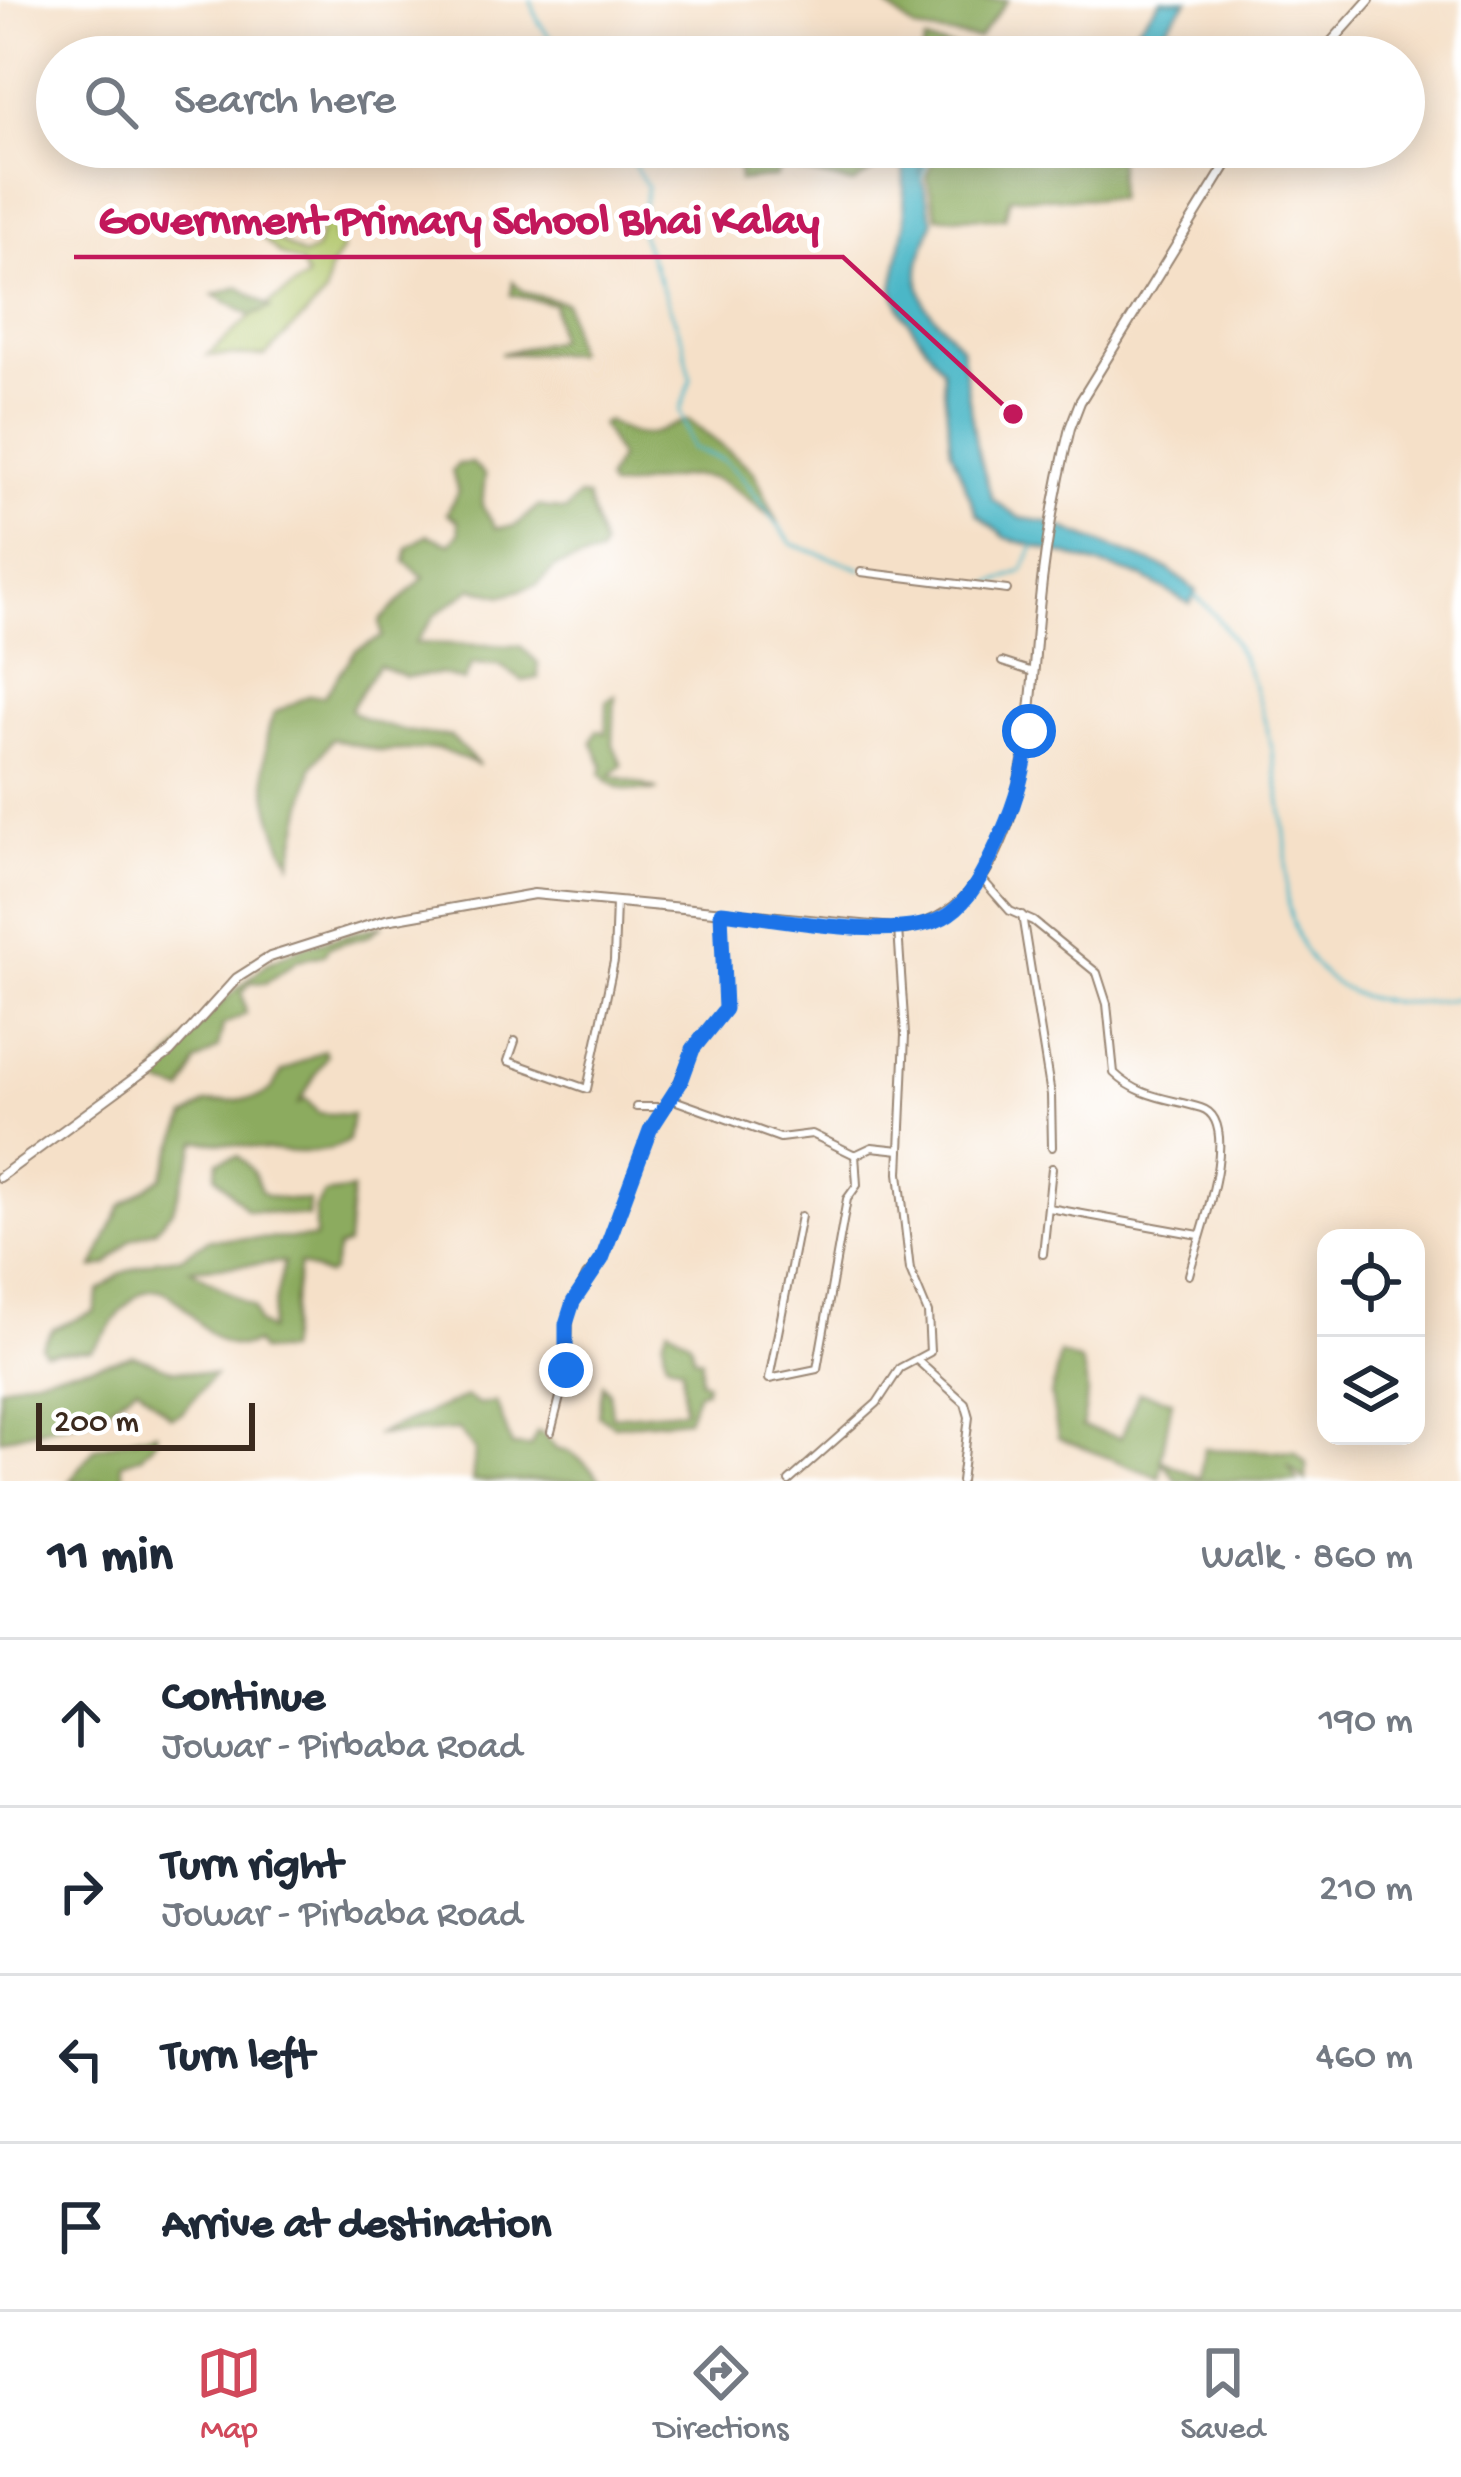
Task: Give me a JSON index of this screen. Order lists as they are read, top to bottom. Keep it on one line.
{"places":["Government Primary School Bhai Kalay"],"scale_bar":"200 m","page":{"search":"Search here","scale":"200 m","heading":["11 min","Walk · 860 m"],"list":[["Continue","Jowar - Pirbaba Road","190 m"],["Turn right","Jowar - Pirbaba Road","210 m"],["Turn left","460 m"],"Arrive at destination"],"nav":["Map","Directions","Saved"]}}
